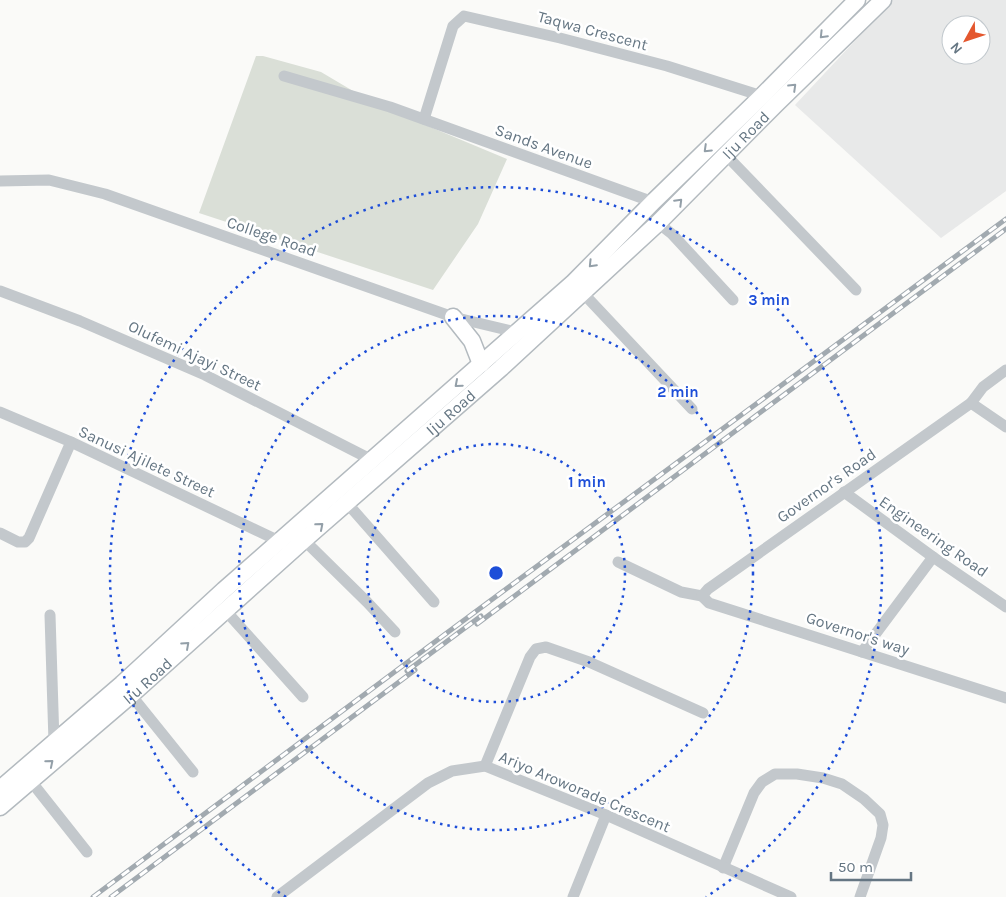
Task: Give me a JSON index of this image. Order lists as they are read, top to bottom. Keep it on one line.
{"streets":{"main road":["Iju Road"],"street":["Taqwa Crescent","Sands Avenue","College Road","Olufemi Ajayi Street","Sanusi Ajilete Street","Governor's Road","Engineering Road","Governor's way","Ariyo Aroworade Crescent"]},"crossings":[["Taqwa Crescent","Iju Road"],["Taqwa Crescent","Sands Avenue"],["Iju Road","Sands Avenue"],["Iju Road","College Road"],["Iju Road","Olufemi Ajayi Street"],["Iju Road","Sanusi Ajilete Street"],["Governor's Road","Engineering Road"],["Governor's Road","Governor's way"]],"scale_bar":"50 m","north":"bottom left","rings":["3 min","2 min","1 min"]}
